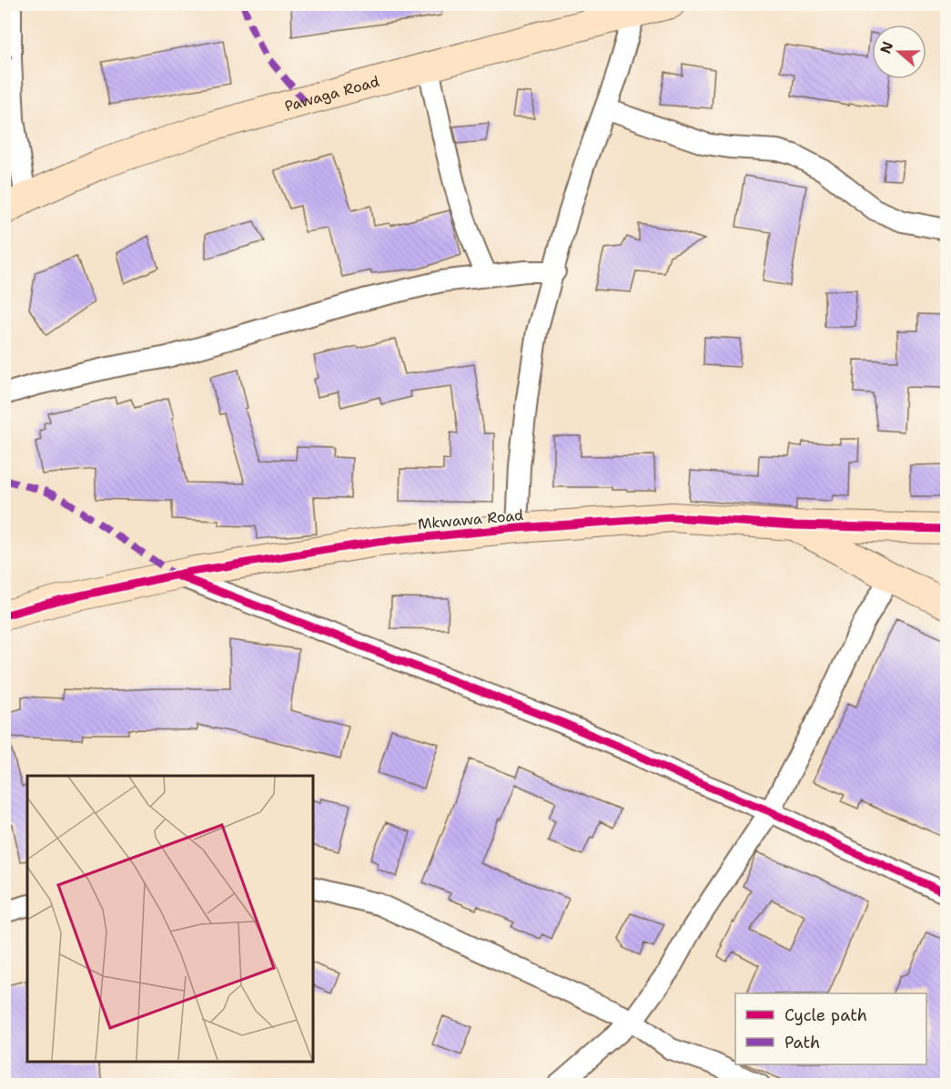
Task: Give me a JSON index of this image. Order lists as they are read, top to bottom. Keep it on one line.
{"streets":{"street":["Pawaga Road","Mkwawa Road"]},"legend":["Cycle path","Path"],"north":"left"}
